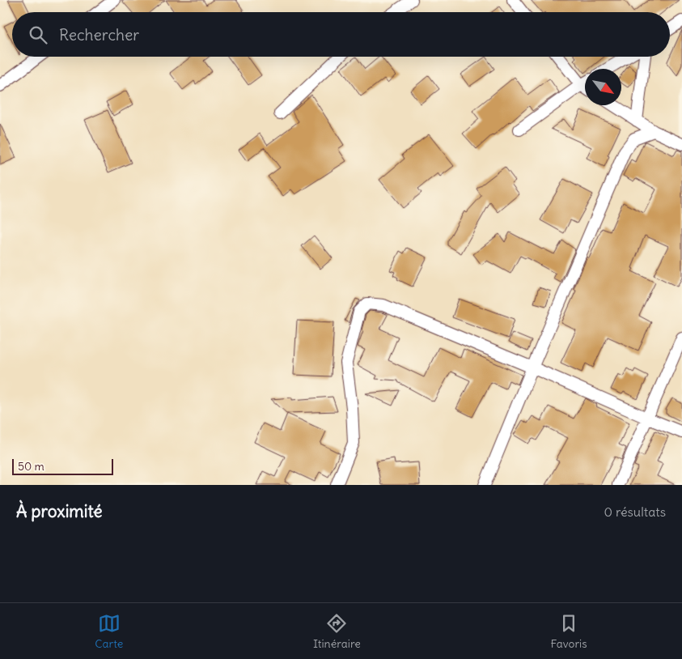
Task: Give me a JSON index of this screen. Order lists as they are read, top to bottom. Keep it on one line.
{"scale_bar":"50 m","north":"bottom right","page":{"search":"Rechercher","scale":"50 m","heading":["À proximité","0 résultats"],"nav":["Carte","Itinéraire","Favoris"]}}
